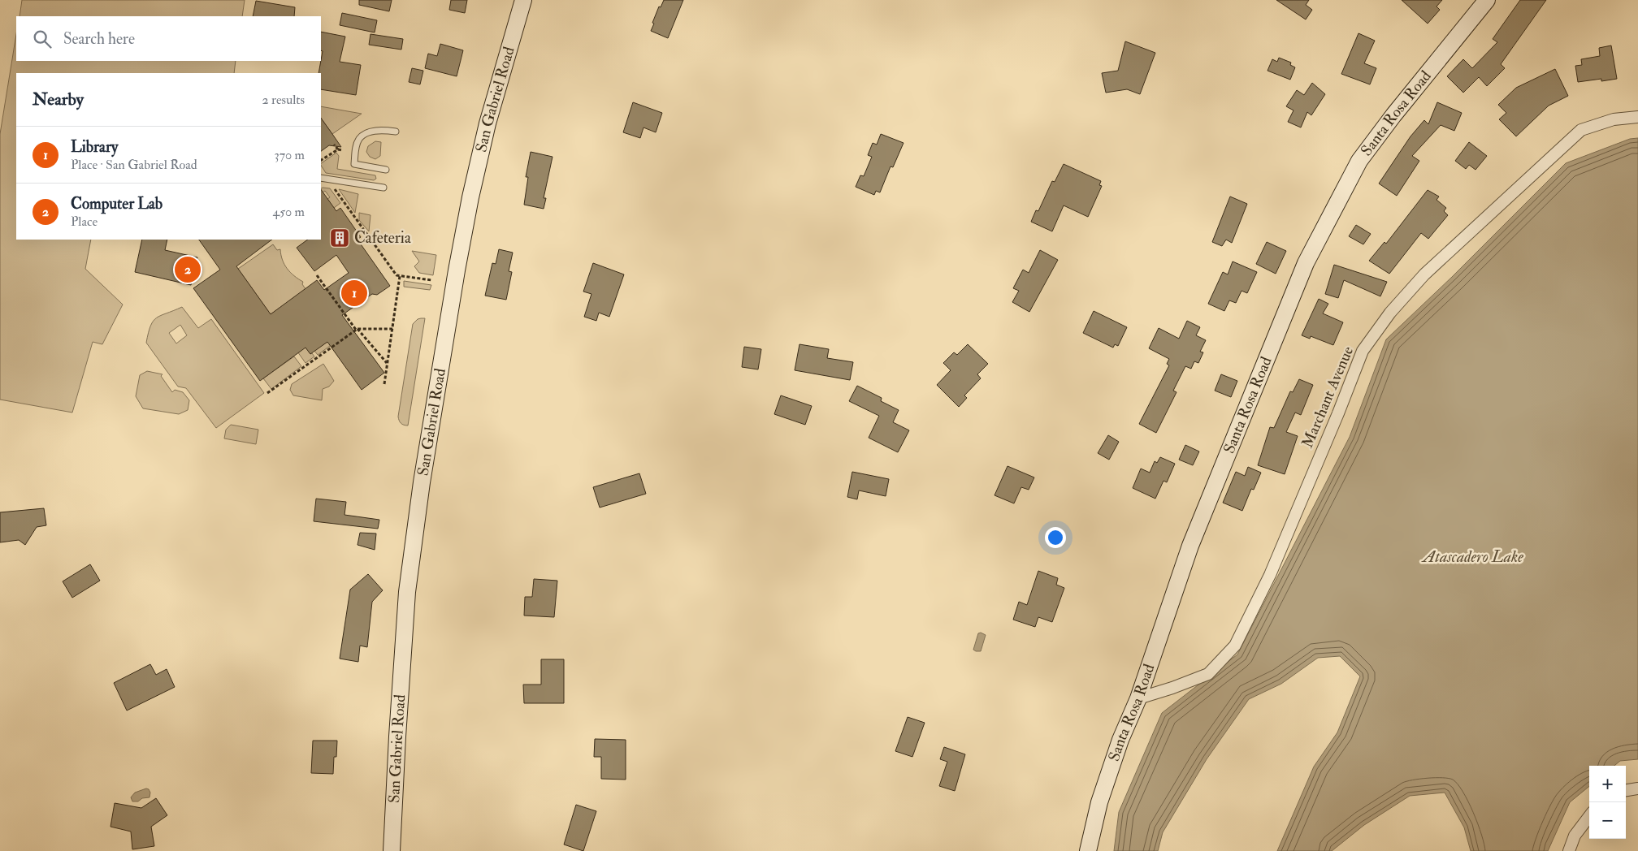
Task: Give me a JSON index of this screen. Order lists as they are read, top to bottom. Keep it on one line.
{"streets":{"street":["San Gabriel Road","Santa Rosa Road","Marchant Avenue"]},"crossings":[["Santa Rosa Road","Marchant Avenue"]],"water":["Atascadero Lake"],"places":{"building":["Cafeteria"]},"page":{"search":"Search here","heading":["Nearby","2 results"],"list":[{"mark":"1","name":"Library","note":"Place · San Gabriel Road","value":"370 m"},{"mark":"2","name":"Computer Lab","note":"Place","value":"450 m"}],"pins":["2","1"],"map_buttons":["+","−"]}}
